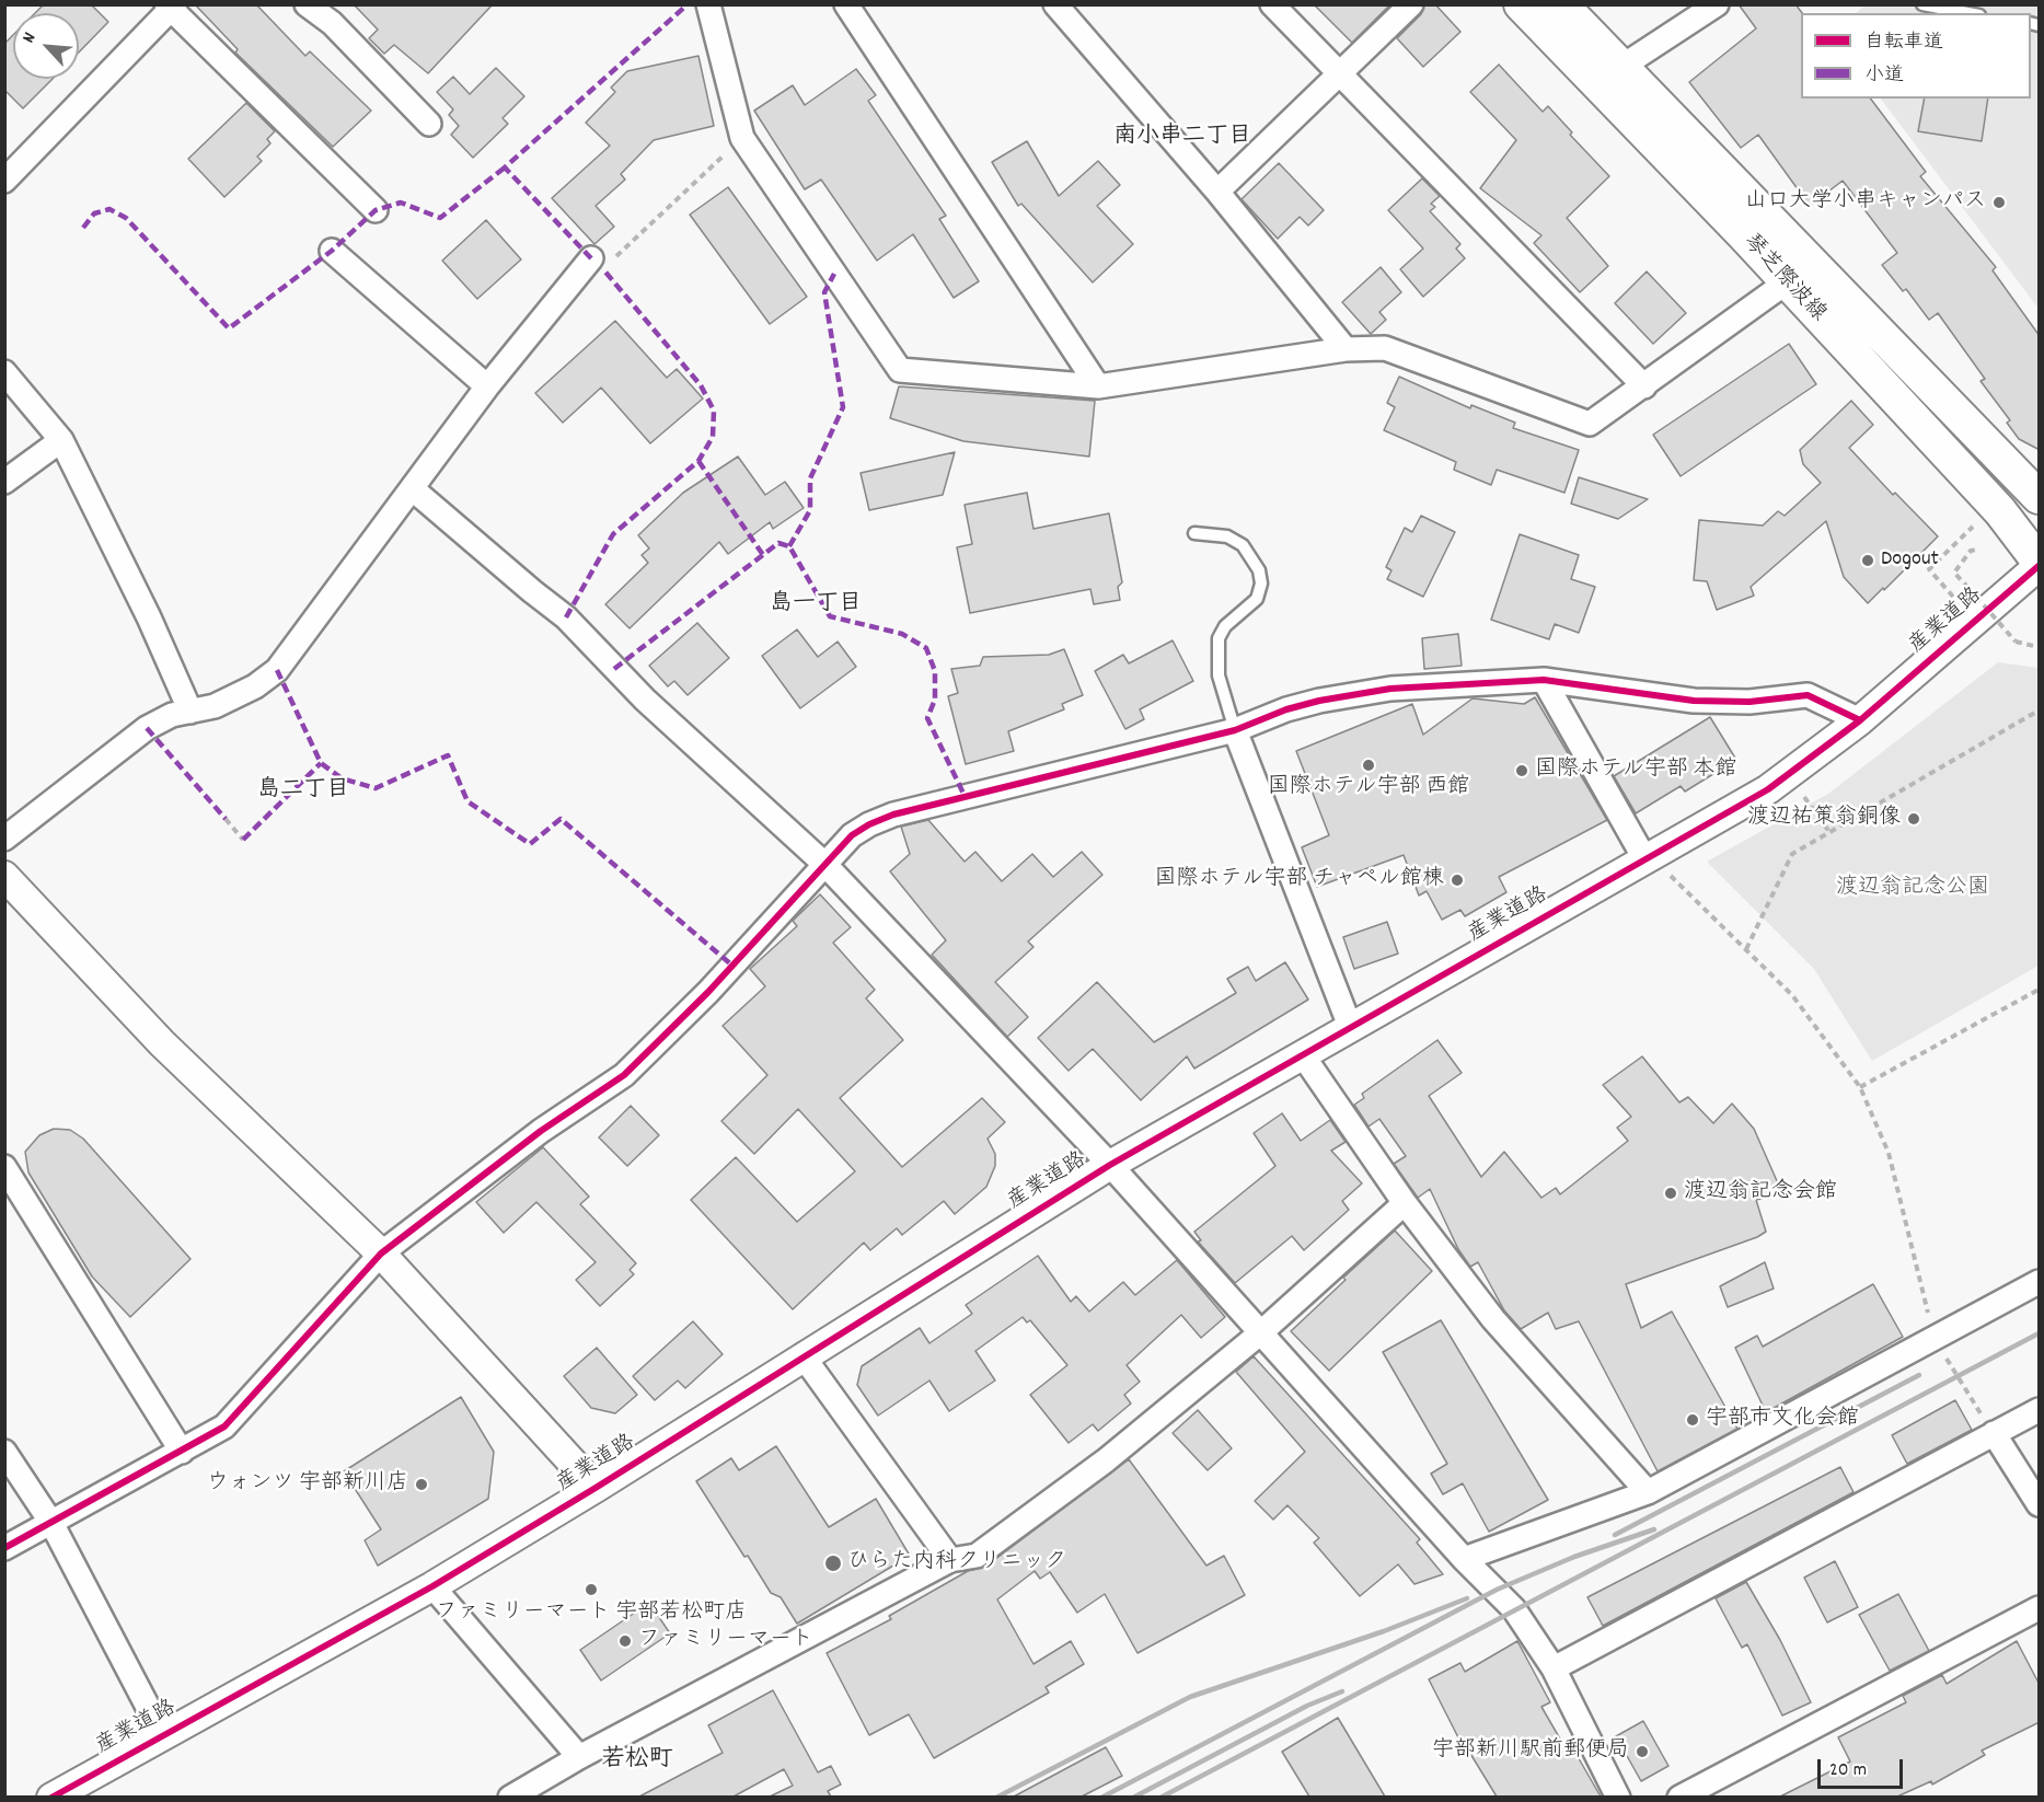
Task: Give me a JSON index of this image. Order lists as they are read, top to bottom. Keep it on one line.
{"streets":{"main road":["琴芝際波線"],"street":["産業道路"]},"crossings":[["琴芝際波線","産業道路"]],"districts":["南小串二丁目","島一丁目","島二丁目","若松町"],"parks":["渡辺翁記念公園"],"places":["山口大学小串キャンパス","Dogout","国際ホテル宇部 西館","国際ホテル宇部 本館","渡辺祐策翁銅像","国際ホテル宇部 チャペル館棟","渡辺翁記念会館","宇部市文化会館","ウォンツ 宇部新川店","ひらた内科クリニック","ファミリーマート 宇部若松町店","ファミリーマート","宇部新川駅前郵便局"],"legend":["自転車道","小道"],"scale_bar":"20 m","north":"top left"}
